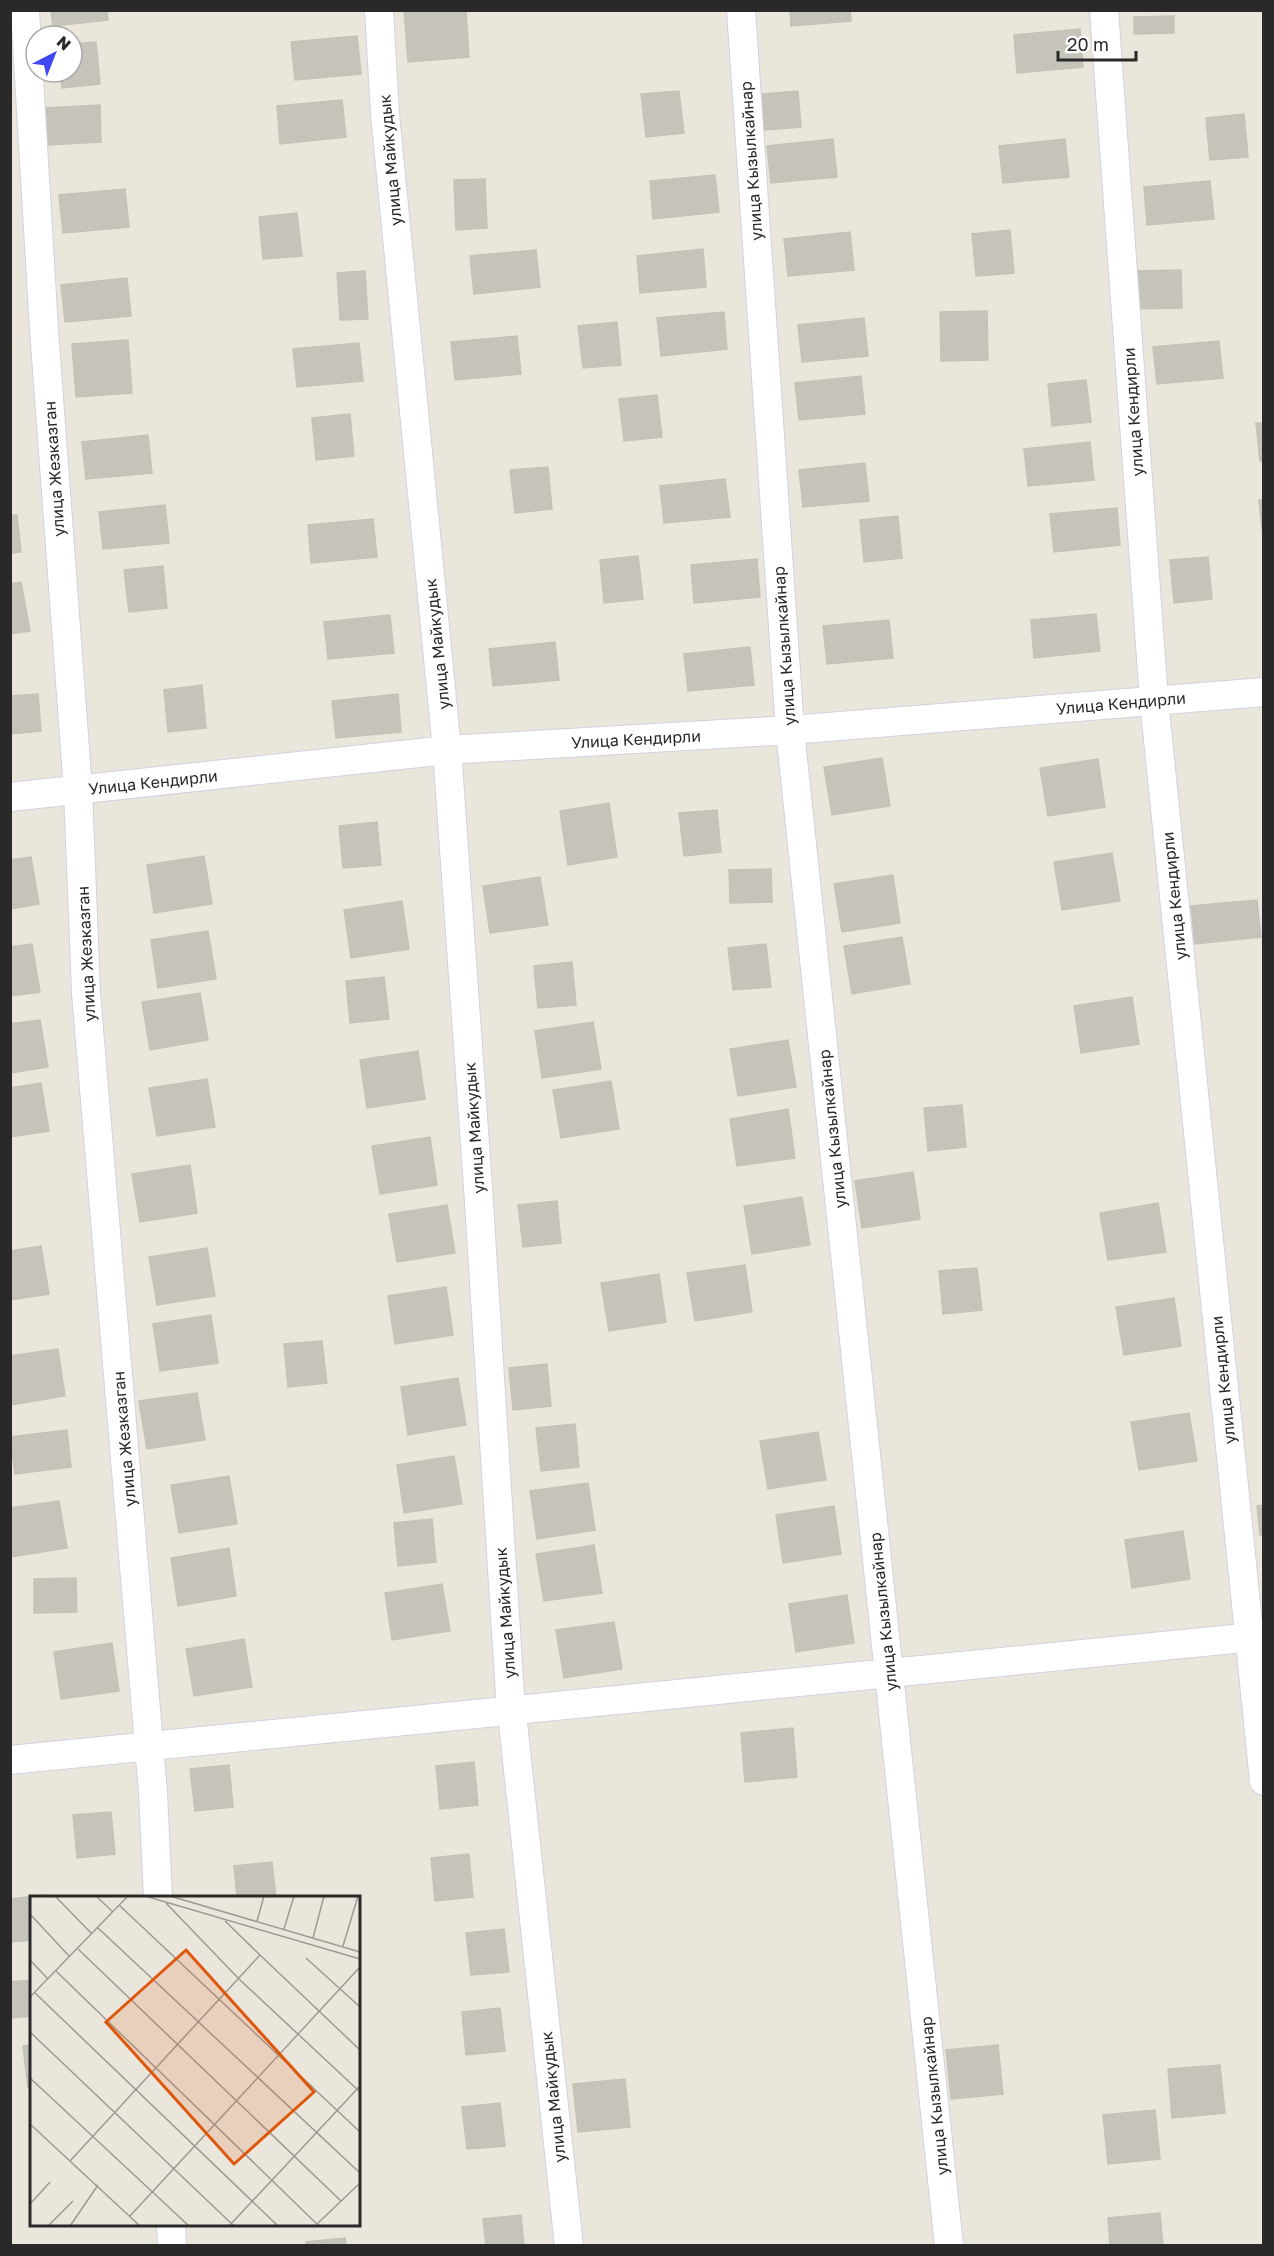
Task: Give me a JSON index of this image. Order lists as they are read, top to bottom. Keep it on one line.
{"streets":{"street":["улица Майкудык","улица Кызылкайнар","улица Кендирли","улица Жезказган","Улица Кендирли"]},"crossings":[["улица Майкудык","Улица Кендирли"],["улица Кызылкайнар","Улица Кендирли"],["улица Кендирли","Улица Кендирли"],["улица Жезказган","Улица Кендирли"]],"scale_bar":"20 m","north":"top right"}
